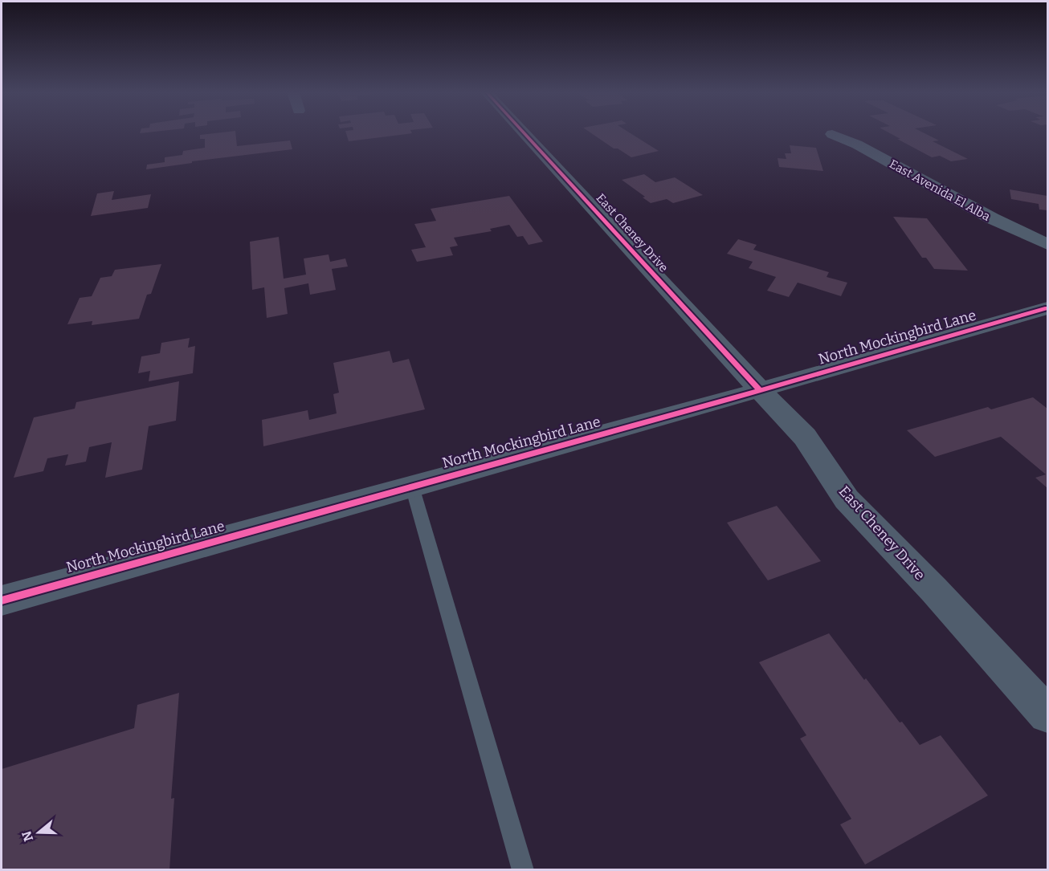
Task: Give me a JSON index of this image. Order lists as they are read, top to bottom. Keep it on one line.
{"streets":{"street":["East Avenida El Alba","East Cheney Drive","North Mockingbird Lane"]},"crossings":[["East Cheney Drive","North Mockingbird Lane"]],"north":"left"}
